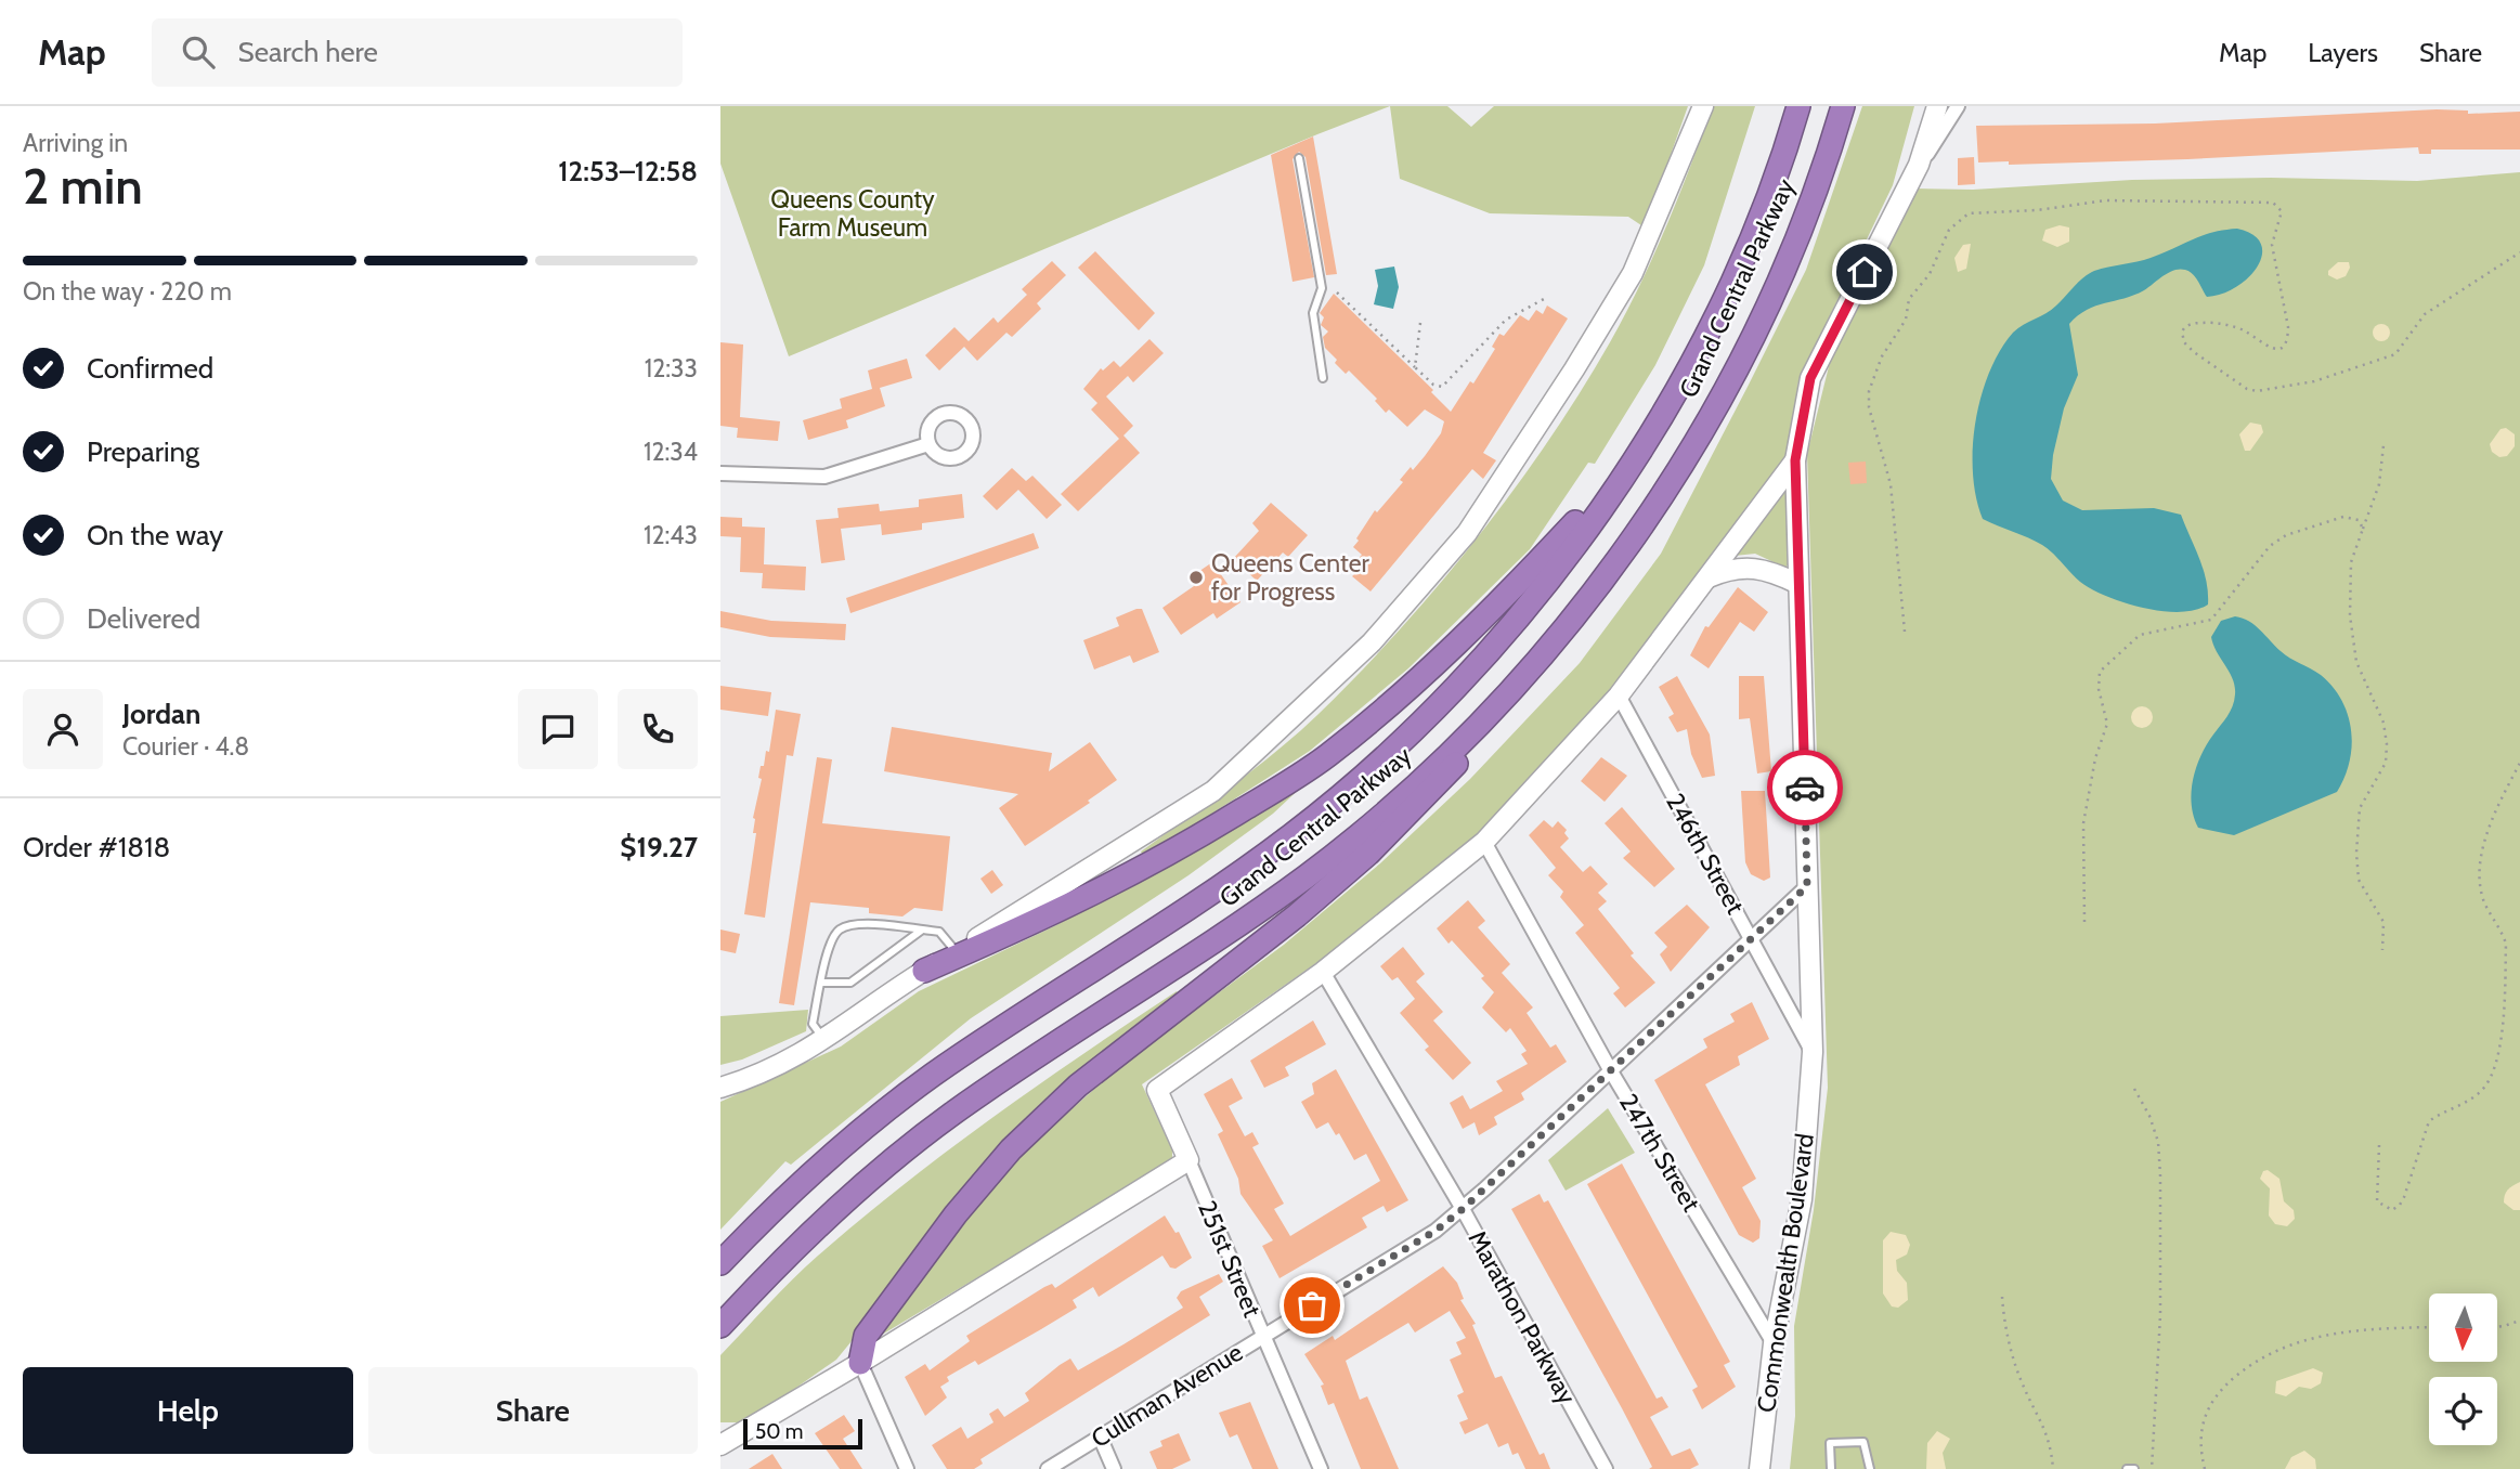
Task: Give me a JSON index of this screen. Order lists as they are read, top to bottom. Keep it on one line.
{"streets":{"highway":["Grand Central Parkway"],"street":["246th Street","247th Street","251st Street","Commonwealth Boulevard","Marathon Parkway","Cullman Avenue"]},"crossings":[["246th Street","Commonwealth Boulevard"],["246th Street","Cullman Avenue"],["247th Street","Commonwealth Boulevard"],["247th Street","Cullman Avenue"],["251st Street","Marathon Parkway"],["251st Street","Cullman Avenue"],["Commonwealth Boulevard","Cullman Avenue"],["Marathon Parkway","Cullman Avenue"]],"parks":["Queens County Farm Museum"],"places":["Queens Center for Progress"],"scale_bar":"50 m","north":"bottom","page":{"header":"Map","search":"Search here","nav":["Map","Layers","Share"],"heading":["2 min","Arriving in","12:53–12:58"],"panel":["Jordan","Courier · 4.8","Order #1818","$19.27"],"bar":"On the way · 220 m","list":[["Confirmed","12:33"],["Preparing","12:34"],["On the way","12:43"],"Delivered"],"buttons":["Help","Share"],"scale":"50 m"}}
